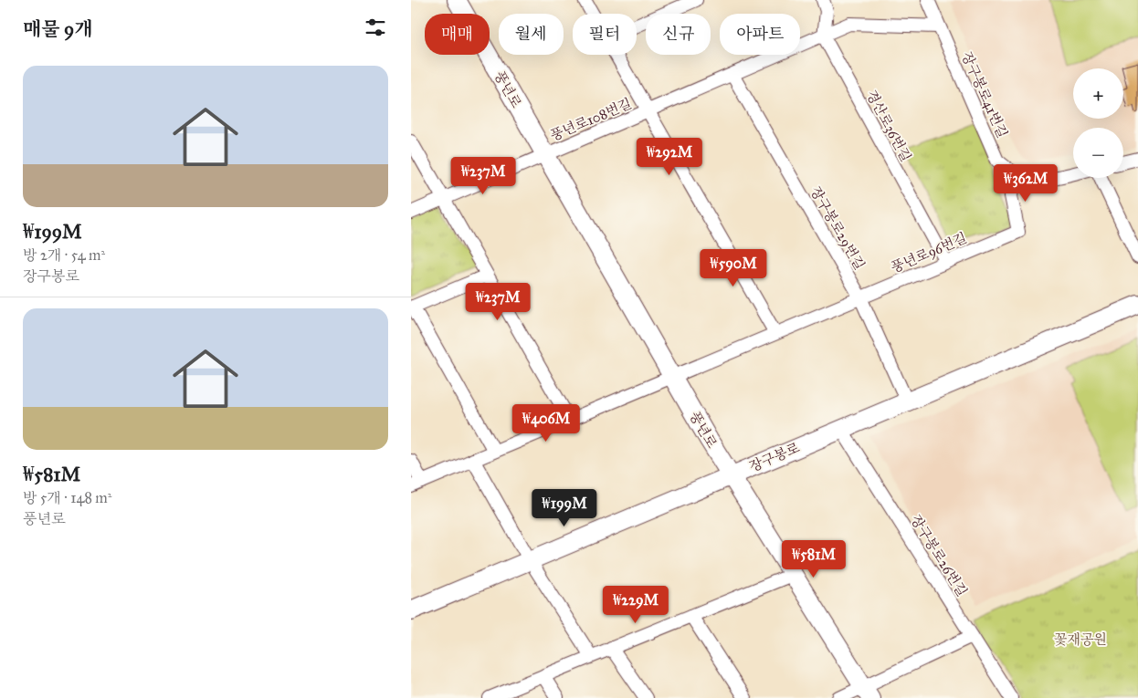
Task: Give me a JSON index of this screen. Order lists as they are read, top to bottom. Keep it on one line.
{"streets":{"street":["풍년로","장구봉로41번길","풍년로108번길","경산로36번길","장구봉로29번길","풍년로96번길","장구봉로","장구봉로26번길"]},"crossings":[["풍년로","풍년로108번길"],["풍년로","풍년로96번길"],["풍년로","장구봉로"],["장구봉로41번길","풍년로108번길"],["장구봉로41번길","풍년로96번길"],["풍년로108번길","경산로36번길"],["풍년로108번길","장구봉로29번길"],["풍년로108번길","풍년로96번길"],["경산로36번길","풍년로96번길"],["장구봉로29번길","풍년로96번길"],["장구봉로29번길","장구봉로"],["장구봉로","장구봉로26번길"]],"parks":["꽃재공원"],"page":{"heading":"매물 9개","chip":["매매","월세","필터","신규","아파트"],"list":[{"name":"₩199M","note":"방 2개 · 54 m² · 장구봉로"},{"name":"₩581M","note":"방 5개 · 148 m² · 풍년로"}],"map_buttons":["+","−"],"price":["₩292M","₩237M","₩362M","₩590M","₩237M","₩406M","₩199M","₩581M","₩229M"]}}
